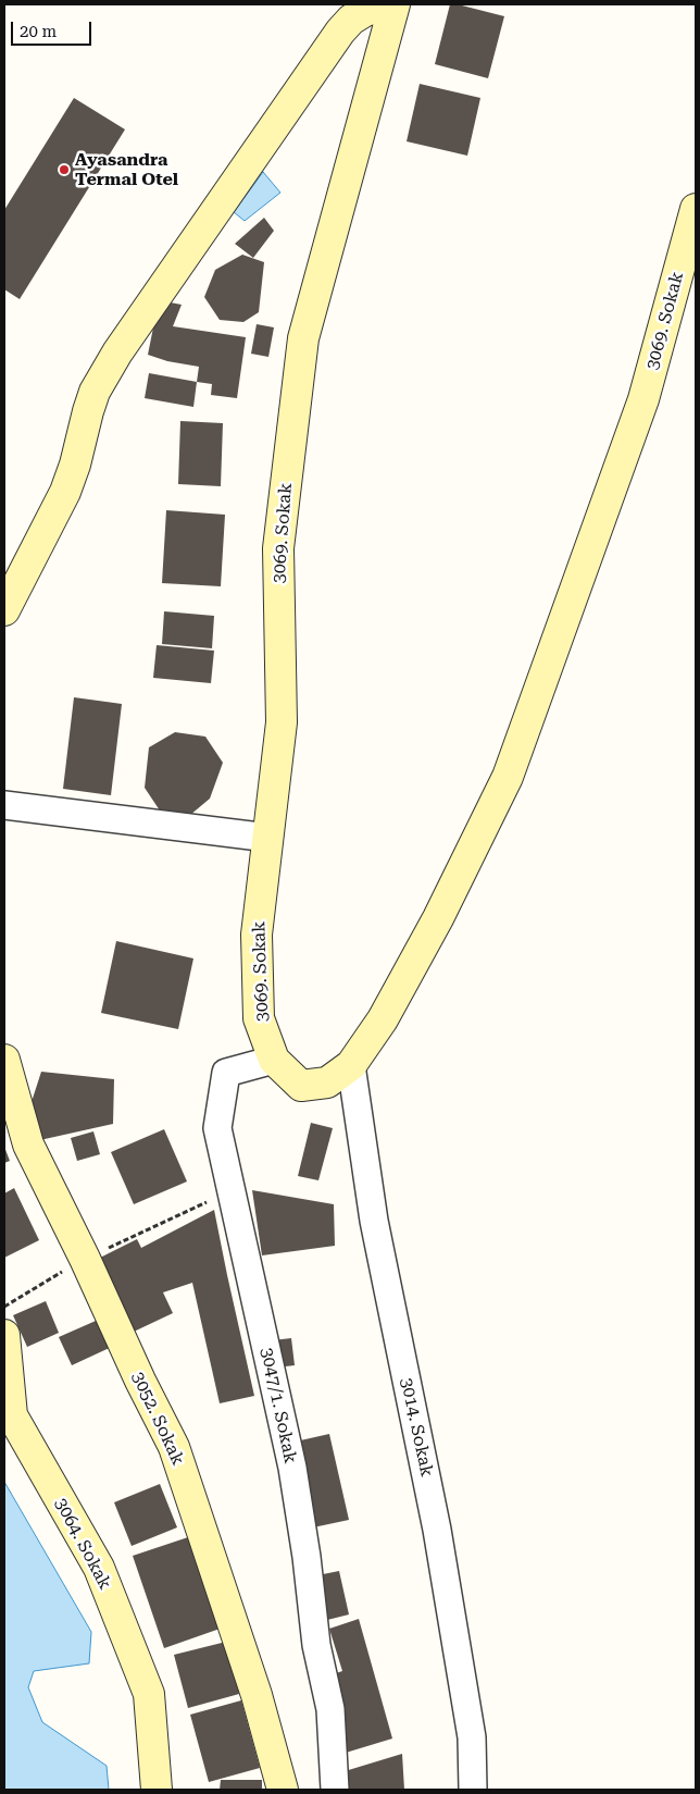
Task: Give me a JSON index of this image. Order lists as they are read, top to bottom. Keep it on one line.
{"streets":{"street":["3069. Sokak","3047/1. Sokak","3052. Sokak","3014. Sokak","3064. Sokak"]},"crossings":[["3069. Sokak","3047/1. Sokak"],["3069. Sokak","3014. Sokak"]],"places":["Ayasandra Termal Otel"],"scale_bar":"20 m"}
